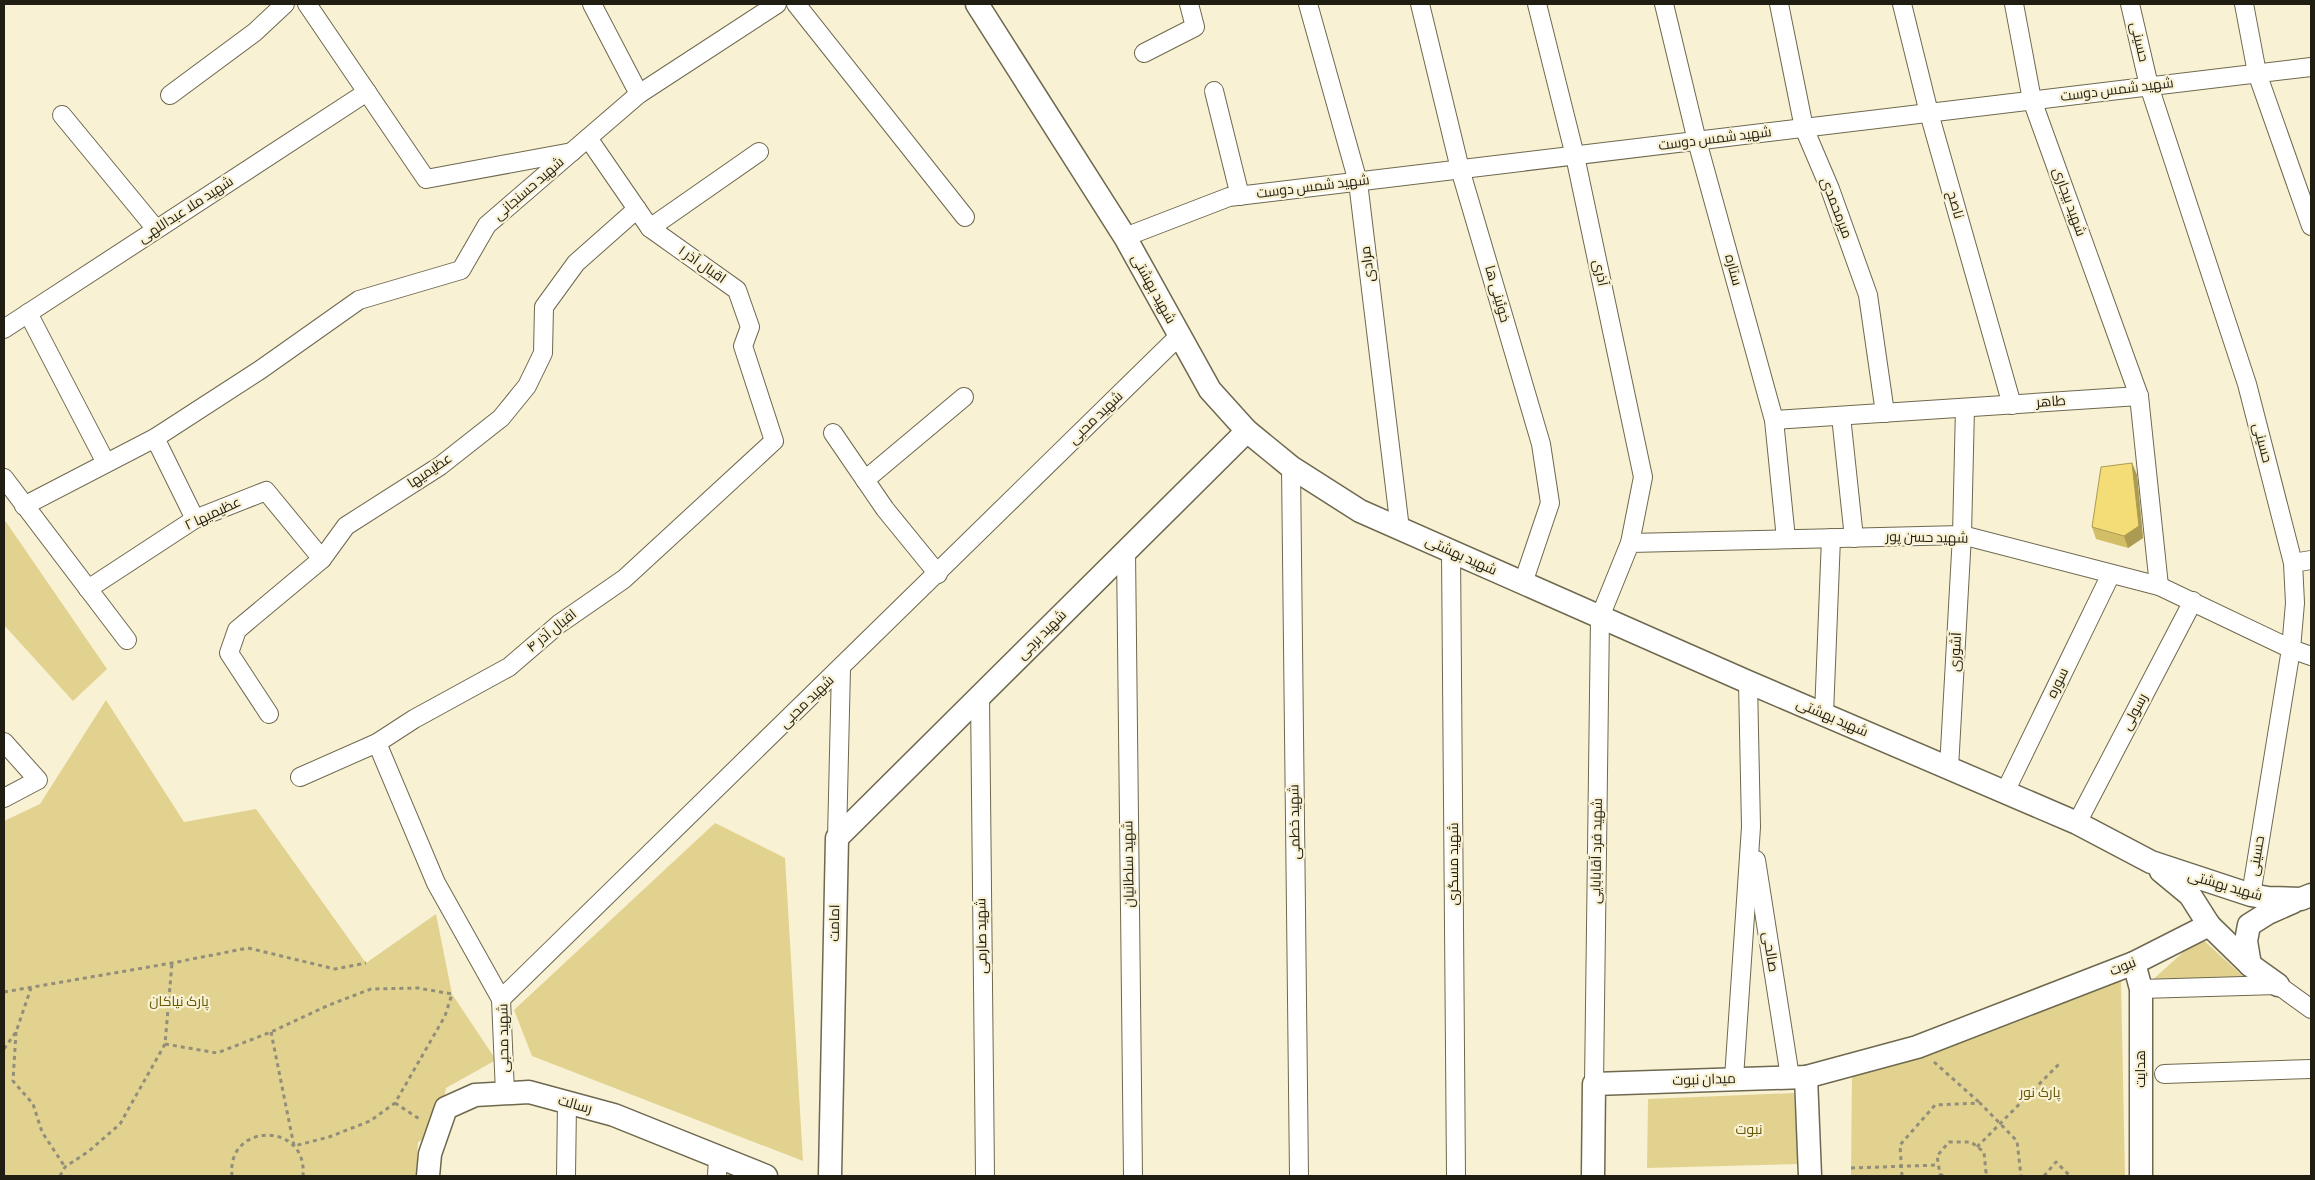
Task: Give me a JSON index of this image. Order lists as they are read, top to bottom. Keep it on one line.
{"streets":{"street":["حسینی","شهید شمس دوست","شهید حسنجانی","شهید بیجاری","ناصح","میرمحمدی","شهید ملا عبداللهی","مرادی","اقبال آذر ۱","ستاره","آذری","شهید بهشتی","خوئینی ها","طاهر","شهید محبی","عظیمیها","عظیمیها ۲","شهید حسن پور","اقبال آذر ۴","شهید برجی","آشوری","سوره","رسولی","شهید خطمی","شهید فرد آقابابایی","شهید سلطانیان","شهید مسگری","امامت","شهید صارمی","صالحی","نبوت","هدایت","میدان نبوت","رسالت"]},"crossings":[["حسینی","شهید شمس دوست"],["حسینی","شهید بهشتی"],["حسینی","شهید حسن پور"],["شهید شمس دوست","شهید بیجاری"],["شهید شمس دوست","ناصح"],["شهید شمس دوست","میرمحمدی"],["شهید شمس دوست","مرادی"],["شهید شمس دوست","ستاره"],["شهید شمس دوست","آذری"],["شهید شمس دوست","شهید بهشتی"],["شهید شمس دوست","خوئینی ها"],["شهید حسنجانی","اقبال آذر ۱"],["شهید بیجاری","طاهر"],["ناصح","طاهر"],["میرمحمدی","طاهر"],["مرادی","شهید بهشتی"],["اقبال آذر ۱","عظیمیها"],["اقبال آذر ۱","اقبال آذر ۴"],["ستاره","طاهر"],["ستاره","شهید حسن پور"],["آذری","شهید حسن پور"],["شهید بهشتی","خوئینی ها"],["شهید بهشتی","شهید محبی"],["شهید بهشتی","شهید برجی"],["شهید بهشتی","آشوری"],["شهید بهشتی","سوره"],["شهید بهشتی","رسولی"],["شهید بهشتی","شهید خطمی"],["شهید بهشتی","شهید فرد آقابابایی"],["شهید بهشتی","شهید مسگری"],["شهید بهشتی","صالحی"],["شهید بهشتی","نبوت"],["طاهر","آشوری"],["شهید محبی","امامت"],["شهید محبی","رسالت"],["عظیمیها","عظیمیها ۲"],["شهید حسن پور","آشوری"],["شهید حسن پور","سوره"],["شهید حسن پور","رسولی"],["شهید برجی","شهید سلطانیان"],["شهید برجی","امامت"],["شهید برجی","شهید صارمی"],["شهید فرد آقابابایی","میدان نبوت"],["صالحی","نبوت"],["صالحی","میدان نبوت"],["نبوت","هدایت"],["نبوت","میدان نبوت"]],"parks":["پارک نیاکان","پارک نور","نبوت"]}
